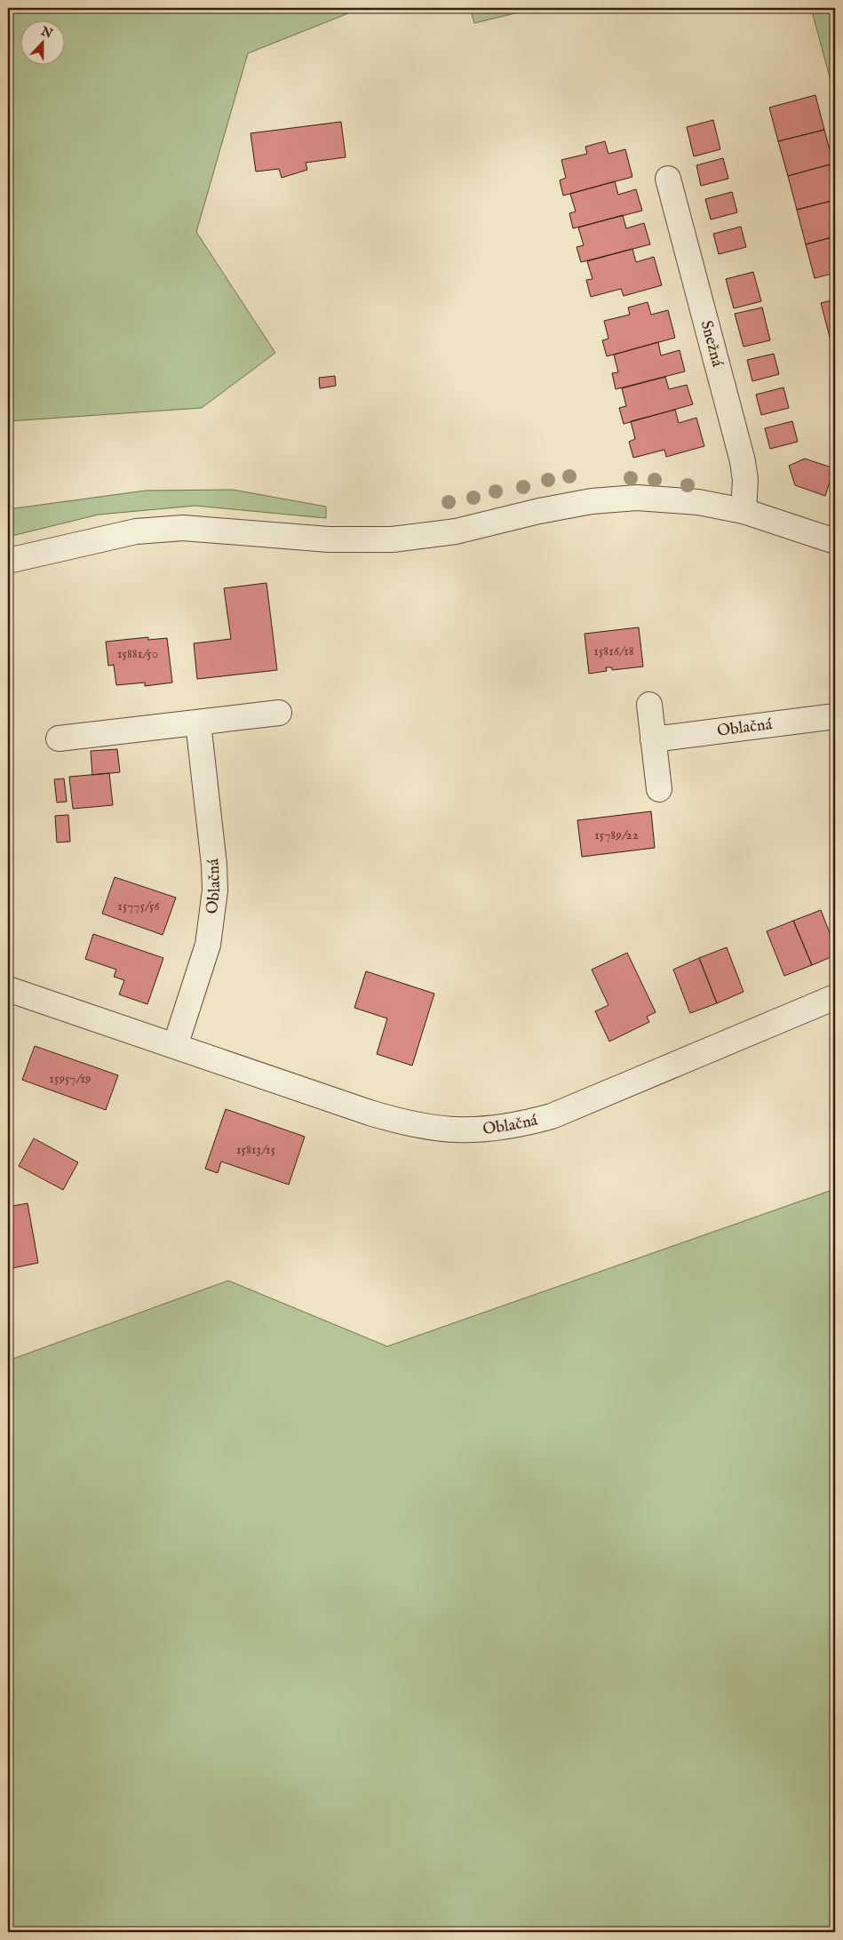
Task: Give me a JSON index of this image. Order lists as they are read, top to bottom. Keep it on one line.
{"streets":{"street":["Snežná","Oblačná"]},"house_numbers":["15816/18","15881/50","15789/22","15775/56","15957/19","15813/15"],"north":"top"}
